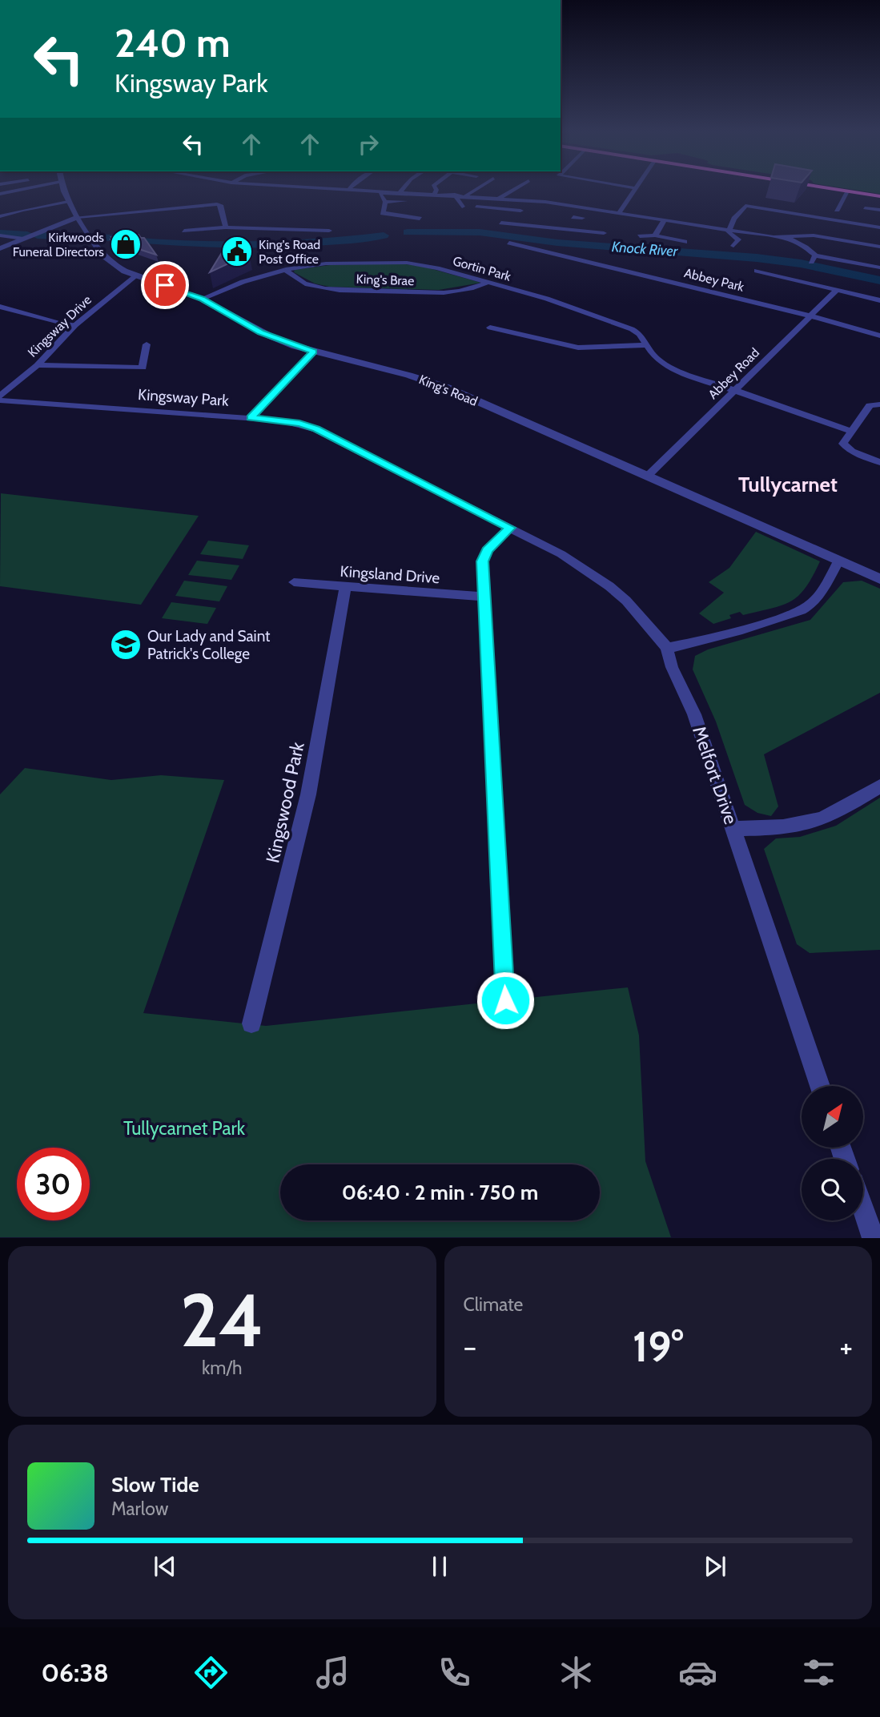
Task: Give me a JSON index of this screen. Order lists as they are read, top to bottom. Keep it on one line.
{"streets":{"street":["Gortin Park","King's Brae","Abbey Park","Kingsway Drive","Abbey Road","King's Road","Kingsway Park","Kingsland Drive","Melfort Drive","Kingswood Park"]},"crossings":[["Gortin Park","King's Brae"],["Gortin Park","Abbey Road"],["Gortin Park","King's Road"],["Abbey Park","Abbey Road"],["Kingsway Drive","King's Road"],["Abbey Road","King's Road"],["Kingsway Park","Melfort Drive"],["Kingsland Drive","Kingswood Park"]],"districts":["Tullycarnet"],"water":["Knock River"],"parks":["Tullycarnet Park"],"places":{"shop":["Kirkwoods Funeral Directors"],"public building":["King's Road Post Office"],"school or university":["Our Lady and Saint Patrick's College"]},"north":"top right","page":{"turn":["240 m","Kingsway Park"],"limit":"30","trip":"06:40 · 2 min · 750 m","tile":[["24","km/h"],"Climate"],"heat":["−","19°","+"],"song":["Slow Tide","Marlow"],"tabs":"06:38"}}
